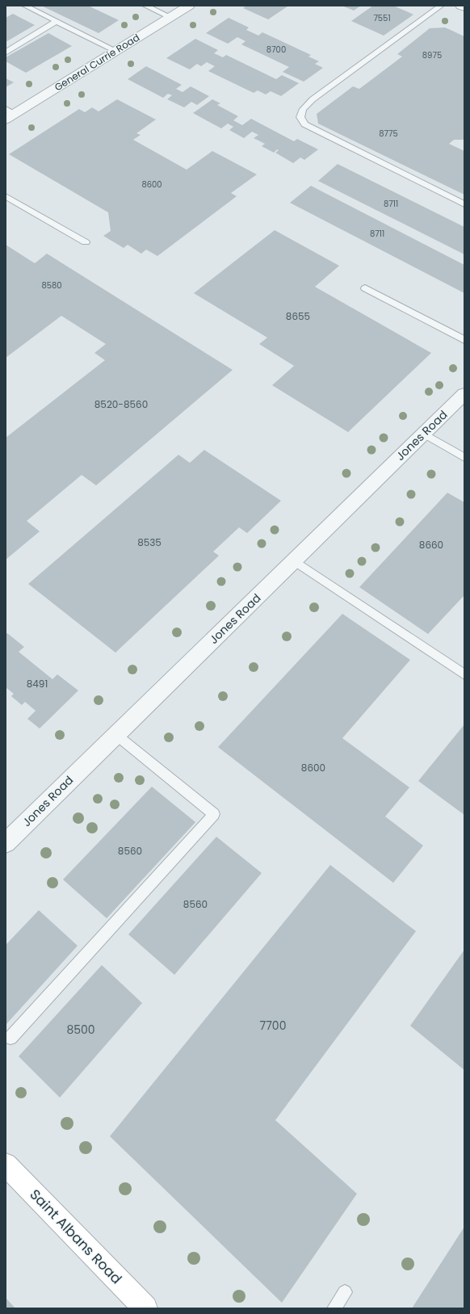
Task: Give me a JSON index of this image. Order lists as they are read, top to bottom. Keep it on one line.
{"streets":{"street":["General Currie Road","Jones Road","Saint Albans Road"]},"house_numbers":["7551","8700","8975","8775","8600","8711","8711","8580","8655","8520-8560","8535","8660","8491","8600","8560","8560","7700","8500"]}
